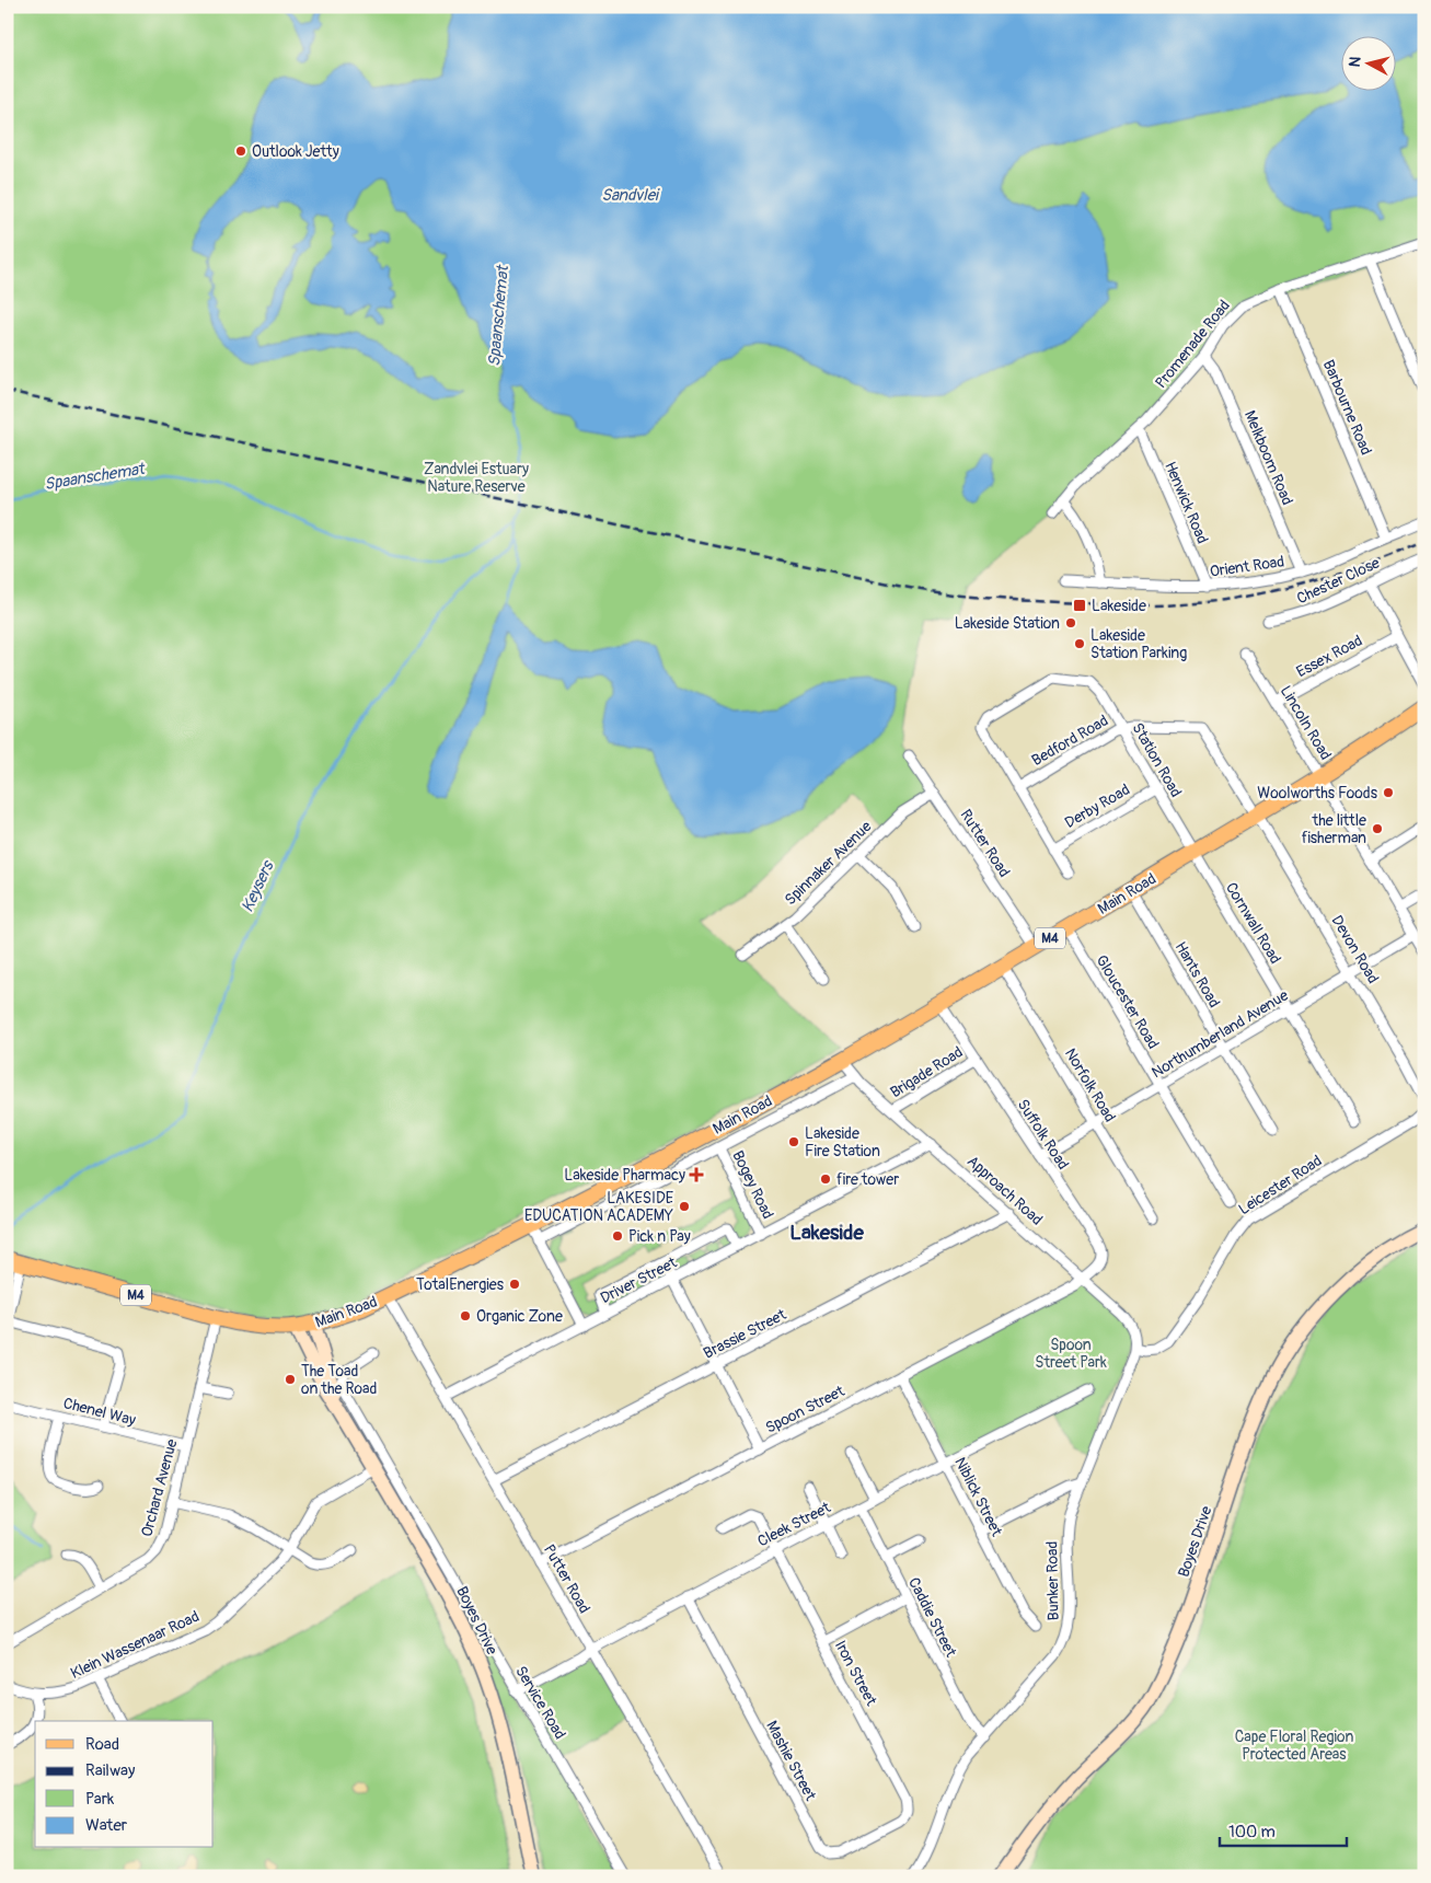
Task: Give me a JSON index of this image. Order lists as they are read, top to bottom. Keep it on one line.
{"streets":{"main road":["Main Road","M4","Boyes Drive"],"street":["Promenade Road","Barbourne Road","Melkboom Road","Henwick Road","Orient Road","Chester Close","Essex Road","Lincoln Road","Bedford Road","Station Road","Derby Road","Rutter Road","Spinnaker Avenue","Cornwall Road","Devon Road","Hants Road","Gloucester Road","Northumberland Avenue","Brigade Road","Norfolk Road","Suffolk Road","Bogey Road","Leicester Road","Approach Road","Driver Street","Brassie Street","Spoon Street","Chenel Way","Orchard Avenue","Niblick Street","Cleek Street","Putter Road","Bunker Road","Caddie Street","Klein Wassenaar Road","Iron Street","Service Road","Mashie Street"]},"crossings":[["Promenade Road","Barbourne Road"],["Promenade Road","Melkboom Road"],["Promenade Road","Henwick Road"],["Barbourne Road","Orient Road"],["Melkboom Road","Orient Road"],["Henwick Road","Orient Road"],["Essex Road","Lincoln Road"],["Lincoln Road","Main Road"],["Lincoln Road","Northumberland Avenue"],["Bedford Road","Station Road"],["Bedford Road","Main Road"],["Bedford Road","Devon Road"],["Station Road","Derby Road"],["Station Road","Main Road"],["Station Road","Cornwall Road"],["Rutter Road","Spinnaker Avenue"],["Rutter Road","Main Road"],["Main Road","Cornwall Road"],["Main Road","Devon Road"],["Main Road","Hants Road"],["Main Road","Gloucester Road"],["Main Road","Norfolk Road"],["Main Road","Suffolk Road"],["Main Road","Approach Road"],["Main Road","Orchard Avenue"],["Main Road","Boyes Drive"],["Main Road","Putter Road"],["Cornwall Road","Northumberland Avenue"],["Devon Road","Northumberland Avenue"],["Hants Road","Northumberland Avenue"],["Gloucester Road","Northumberland Avenue"],["Northumberland Avenue","Norfolk Road"],["Northumberland Avenue","Suffolk Road"],["Brigade Road","Suffolk Road"],["Brigade Road","Approach Road"],["Suffolk Road","Approach Road"],["Suffolk Road","Spoon Street"],["Bogey Road","Driver Street"],["Leicester Road","Approach Road"],["Leicester Road","Bunker Road"],["Approach Road","Driver Street"],["Approach Road","Brassie Street"],["Approach Road","Spoon Street"],["Approach Road","Bunker Road"],["Driver Street","Putter Road"],["Brassie Street","Putter Road"],["Spoon Street","Niblick Street"],["Spoon Street","Putter Road"],["Chenel Way","Orchard Avenue"],["Niblick Street","Cleek Street"],["Cleek Street","Putter Road"],["Cleek Street","Caddie Street"],["Cleek Street","Iron Street"],["Cleek Street","Service Road"],["Cleek Street","Mashie Street"],["Boyes Drive","Klein Wassenaar Road"],["Boyes Drive","Service Road"],["Bunker Road","Caddie Street"],["Iron Street","Mashie Street"]],"districts":["Lakeside"],"water":["Sandvlei","Spaanschemat","Keysers"],"parks":["Zandvlei Estuary Nature Reserve","Spoon Street Park","Cape Floral Region Protected Areas"],"places":{"other":["Outlook Jetty","Lakeside Station","Lakeside Station Parking","Woolworths Foods","the little fisherman","Lakeside Fire Station","fire tower","LAKESIDE EDUCATION ACADEMY","Pick n Pay","TotalEnergies","Organic Zone","The Toad on the Road"],"transit":["Lakeside"],"health":["Lakeside Pharmacy"]},"legend":["Road","Railway","Park","Water"],"scale_bar":"100 m","north":"left"}
